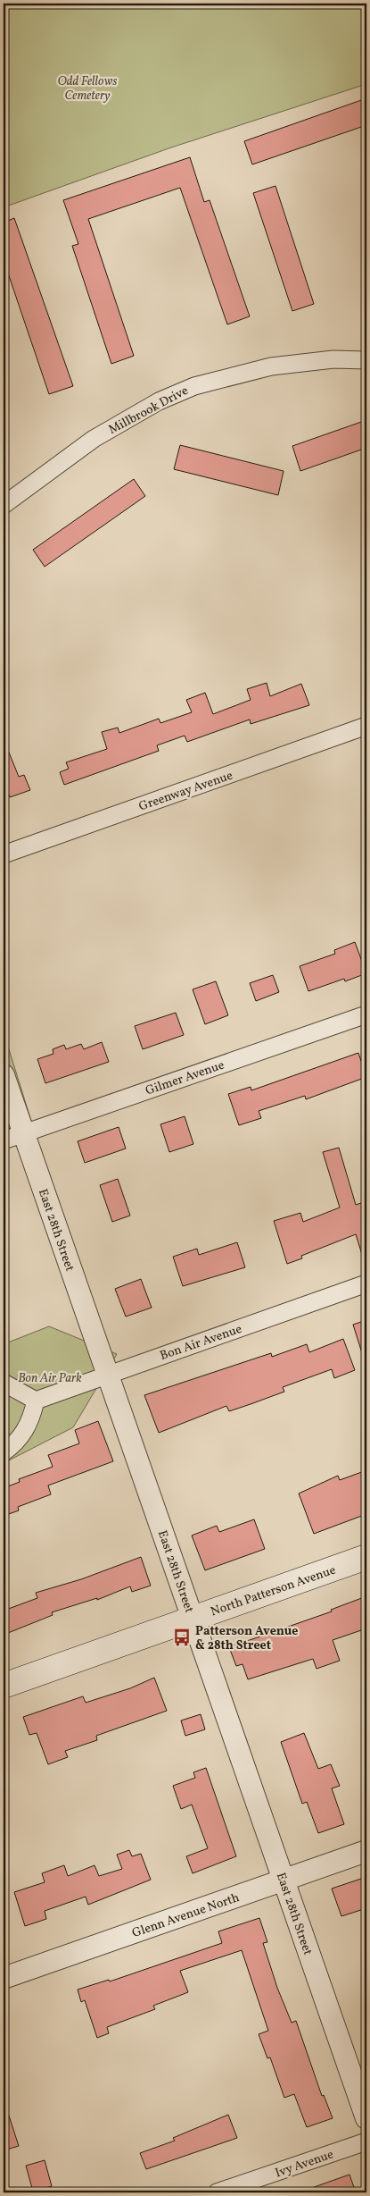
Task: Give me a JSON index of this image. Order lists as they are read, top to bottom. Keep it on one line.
{"streets":{"main road":["North Patterson Avenue"],"street":["Millbrook Drive","Greenway Avenue","Gilmer Avenue","East 28th Street","Bon Air Avenue","Glenn Avenue North","Ivy Avenue"]},"crossings":[["Gilmer Avenue","East 28th Street"],["East 28th Street","Bon Air Avenue"],["East 28th Street","North Patterson Avenue"],["East 28th Street","Glenn Avenue North"]],"parks":["Odd Fellows Cemetery","Bon Air Park"],"places":{"bus stop":["Patterson Avenue & 28th Street"]}}
